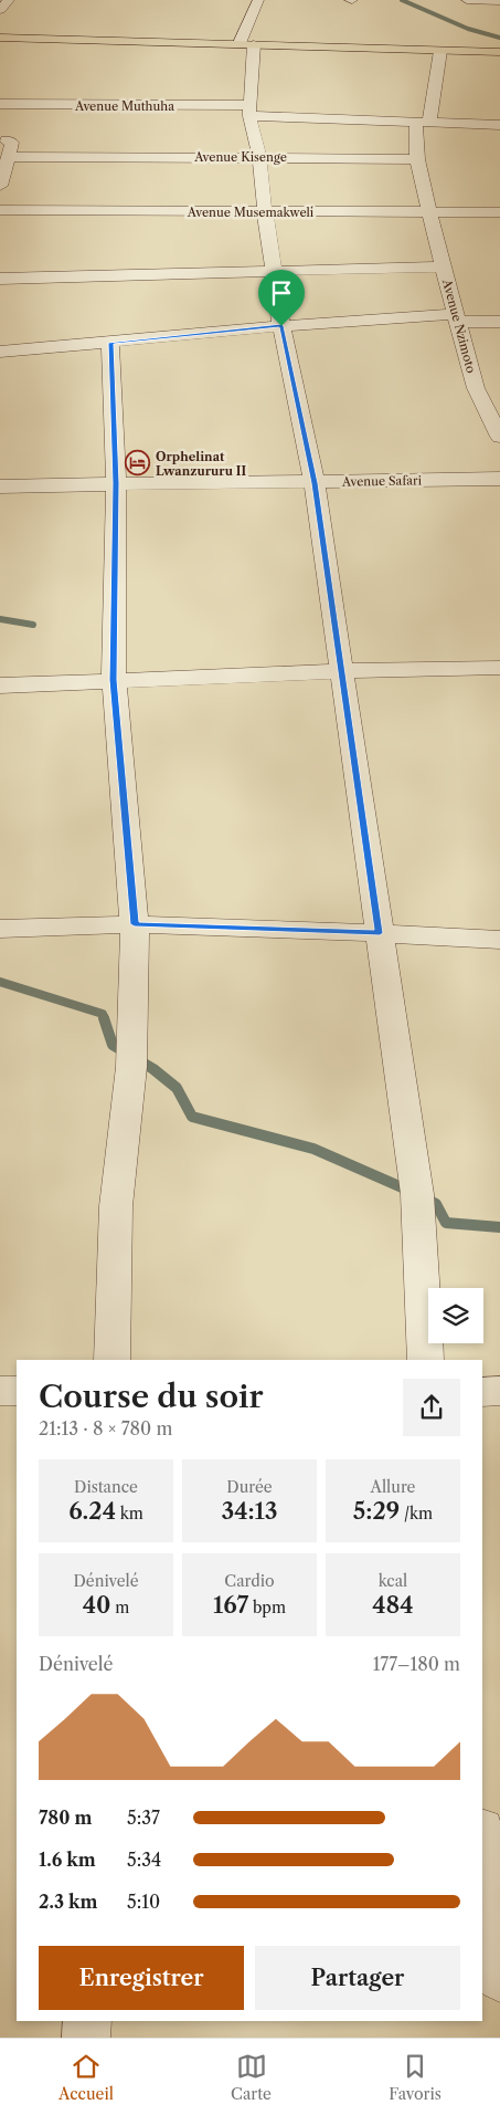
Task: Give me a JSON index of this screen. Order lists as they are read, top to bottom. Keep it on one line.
{"streets":{"street":["Avenue Muthuha","Avenue Kisenge","Avenue Musemakweli","Avenue Nzimoto","Avenue Safari"]},"crossings":[["Avenue Musemakweli","Avenue Nzimoto"]],"places":{"hotel":["Orphelinat Lwanzururu II"]},"page":{"heading":["Course du soir","21:13 · 8 × 780 m"],"stats":[["Distance","6.24 km"],["Durée","34:13"],["Allure","5:29 /km"],["Dénivelé","40 m"],["Cardio","167 bpm"],["kcal","484"]],"chart":["Dénivelé","177–180 m"],"list":[{"name":"780 m","note":"5:37"},{"name":"1.6 km","note":"5:34"},{"name":"2.3 km","note":"5:10"}],"buttons":["Enregistrer","Partager"],"tabs":["Accueil","Carte","Favoris"]}}
